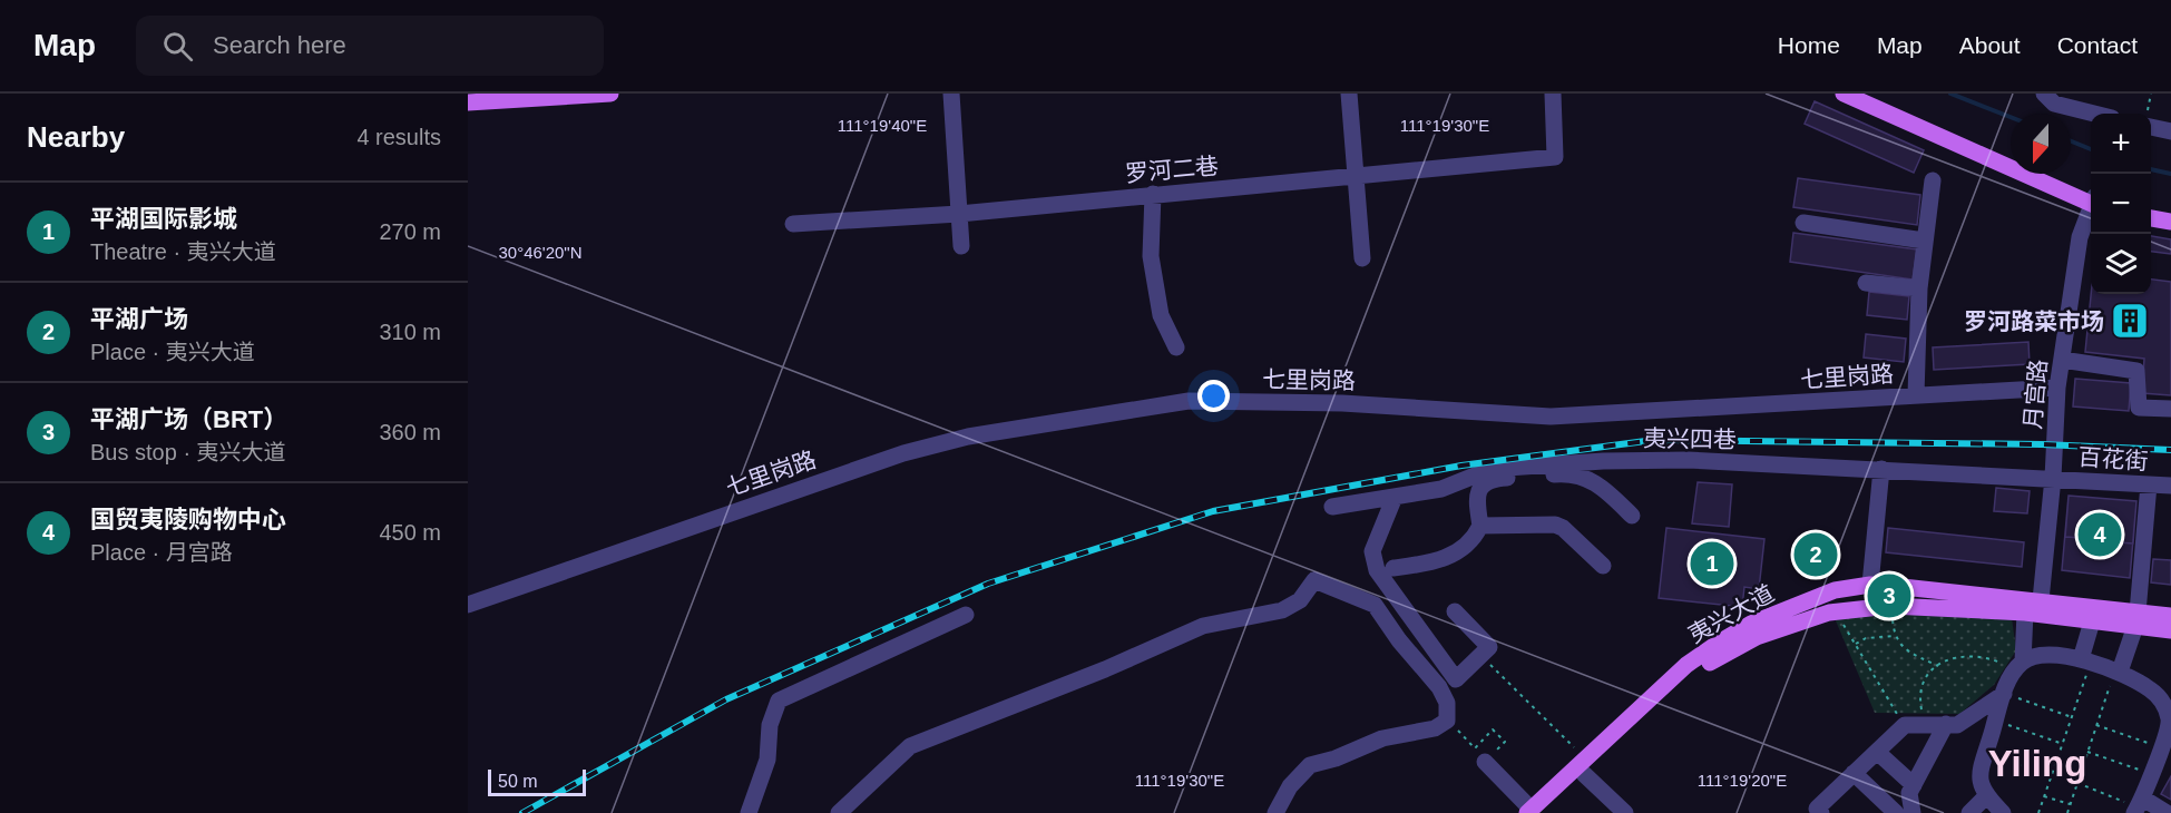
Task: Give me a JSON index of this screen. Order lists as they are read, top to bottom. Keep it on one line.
{"streets":{"main road":["夷兴大道"],"street":["罗河二巷","七里岗路","月宫路","夷兴四巷","百花街"]},"crossings":[["七里岗路","月宫路"],["月宫路","夷兴四巷"],["月宫路","百花街"],["月宫路","夷兴大道"],["夷兴四巷","百花街"]],"districts":["Yiling"],"places":{"building":["罗河路菜市场"]},"scale_bar":"50 m","north":"bottom","page":{"header":"Map","search":"Search here","nav":["Home","Map","About","Contact"],"heading":["Nearby","4 results"],"map_buttons":["+","−"],"list":[{"mark":"1","name":"平湖国际影城","note":"Theatre · 夷兴大道","value":"270 m"},{"mark":"2","name":"平湖广场","note":"Place · 夷兴大道","value":"310 m"},{"mark":"3","name":"平湖广场（BRT）","note":"Bus stop · 夷兴大道","value":"360 m"},{"mark":"4","name":"国贸夷陵购物中心","note":"Place · 月宫路","value":"450 m"}],"pins":["4","2","1","3"],"scale":"50 m"},"coordinates":["111°19'40\"E","111°19'30\"E","30°46'20\"N","111°19'20\"E"]}
